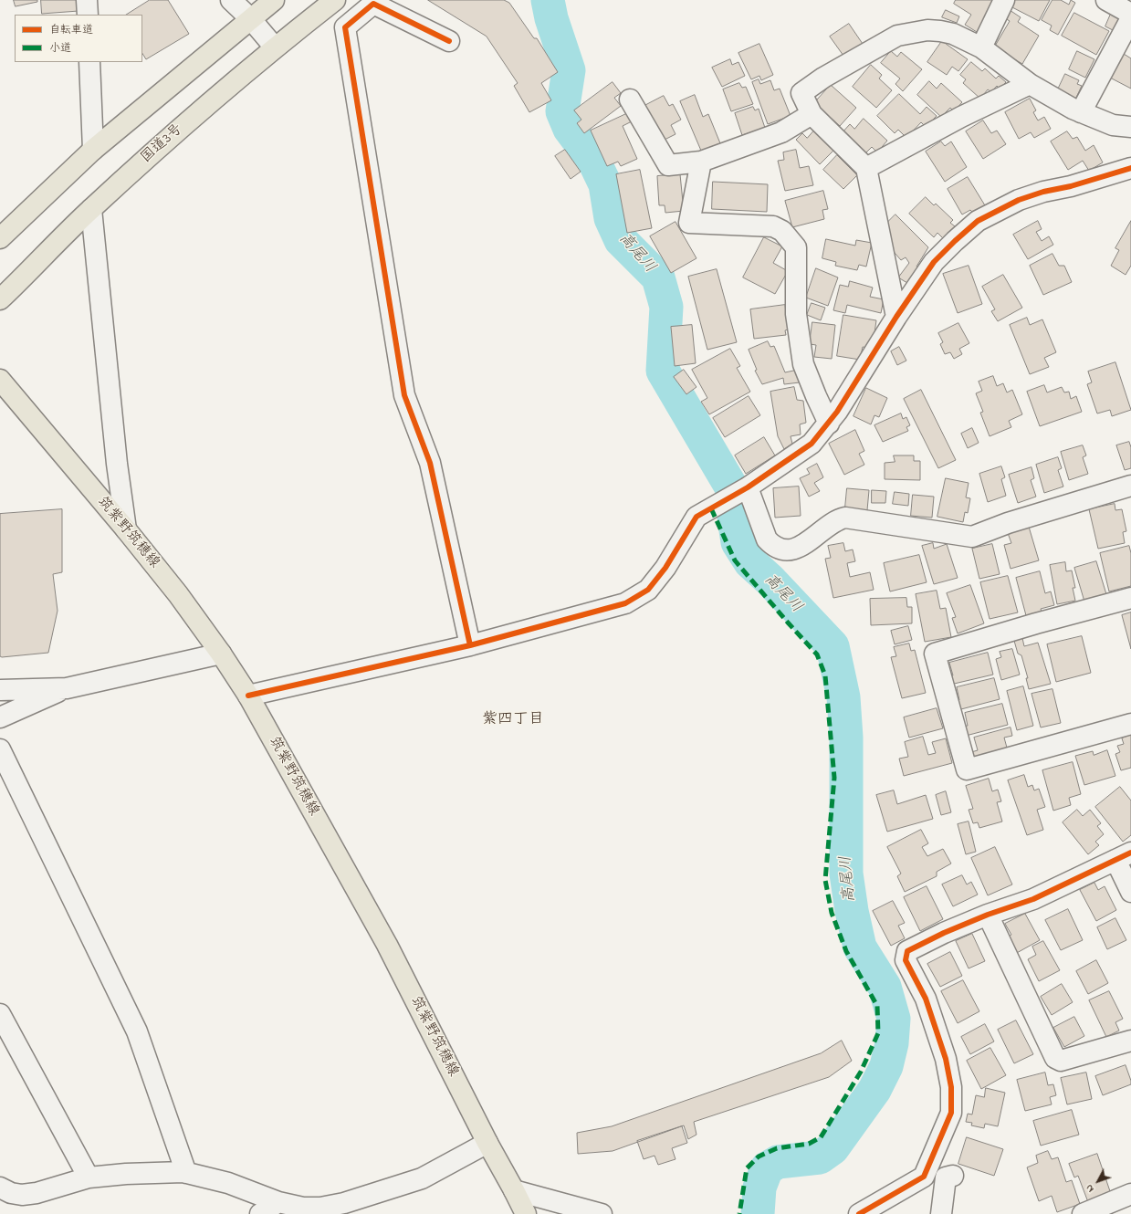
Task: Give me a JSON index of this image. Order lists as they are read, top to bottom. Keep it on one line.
{"streets":{"main road":["国道3号","筑紫野筑穂線"]},"districts":["紫四丁目"],"water":["高尾川"],"legend":["自転車道","小道"],"north":"bottom left"}
